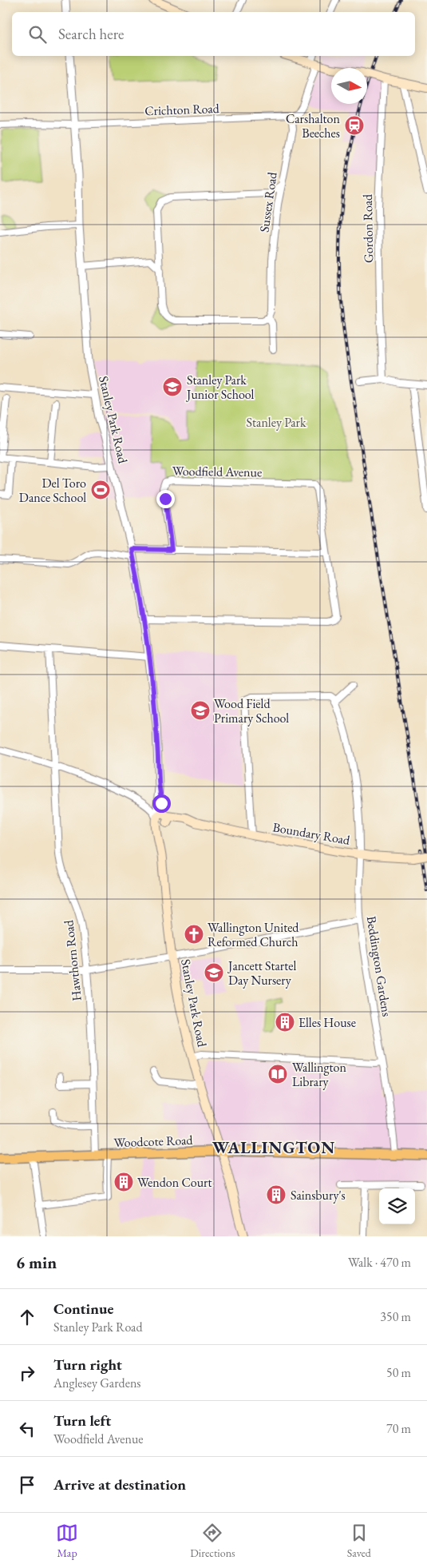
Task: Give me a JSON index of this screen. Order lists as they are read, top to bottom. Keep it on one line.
{"streets":{"main road":["Stanley Park Road","Boundary Road","Woodcote Road"],"street":["Crichton Road","Sussex Road","Gordon Road","Woodfield Avenue","Hawthorn Road","Beddington Gardens"]},"crossings":[["Crichton Road","Sussex Road"],["Crichton Road","Stanley Park Road"],["Stanley Park Road","Boundary Road"],["Stanley Park Road","Woodcote Road"],["Boundary Road","Beddington Gardens"],["Hawthorn Road","Woodcote Road"],["Beddington Gardens","Woodcote Road"]],"districts":["WALLINGTON"],"parks":["Stanley Park"],"places":{"station":["Carshalton Beeches"],"school or university":["Stanley Park Junior School","Wood Field Primary School","Jancett Startel Day Nursery"],"sports":["Del Toro Dance School"],"church":["Wallington United Reformed Church"],"building":["Elles House","Wendon Court","Sainsbury's"],"library":["Wallington Library"]},"north":"right","page":{"search":"Search here","heading":["6 min","Walk · 470 m"],"list":[["Continue","Stanley Park Road","350 m"],["Turn right","Anglesey Gardens","50 m"],["Turn left","Woodfield Avenue","70 m"],"Arrive at destination"],"nav":["Map","Directions","Saved"]}}
